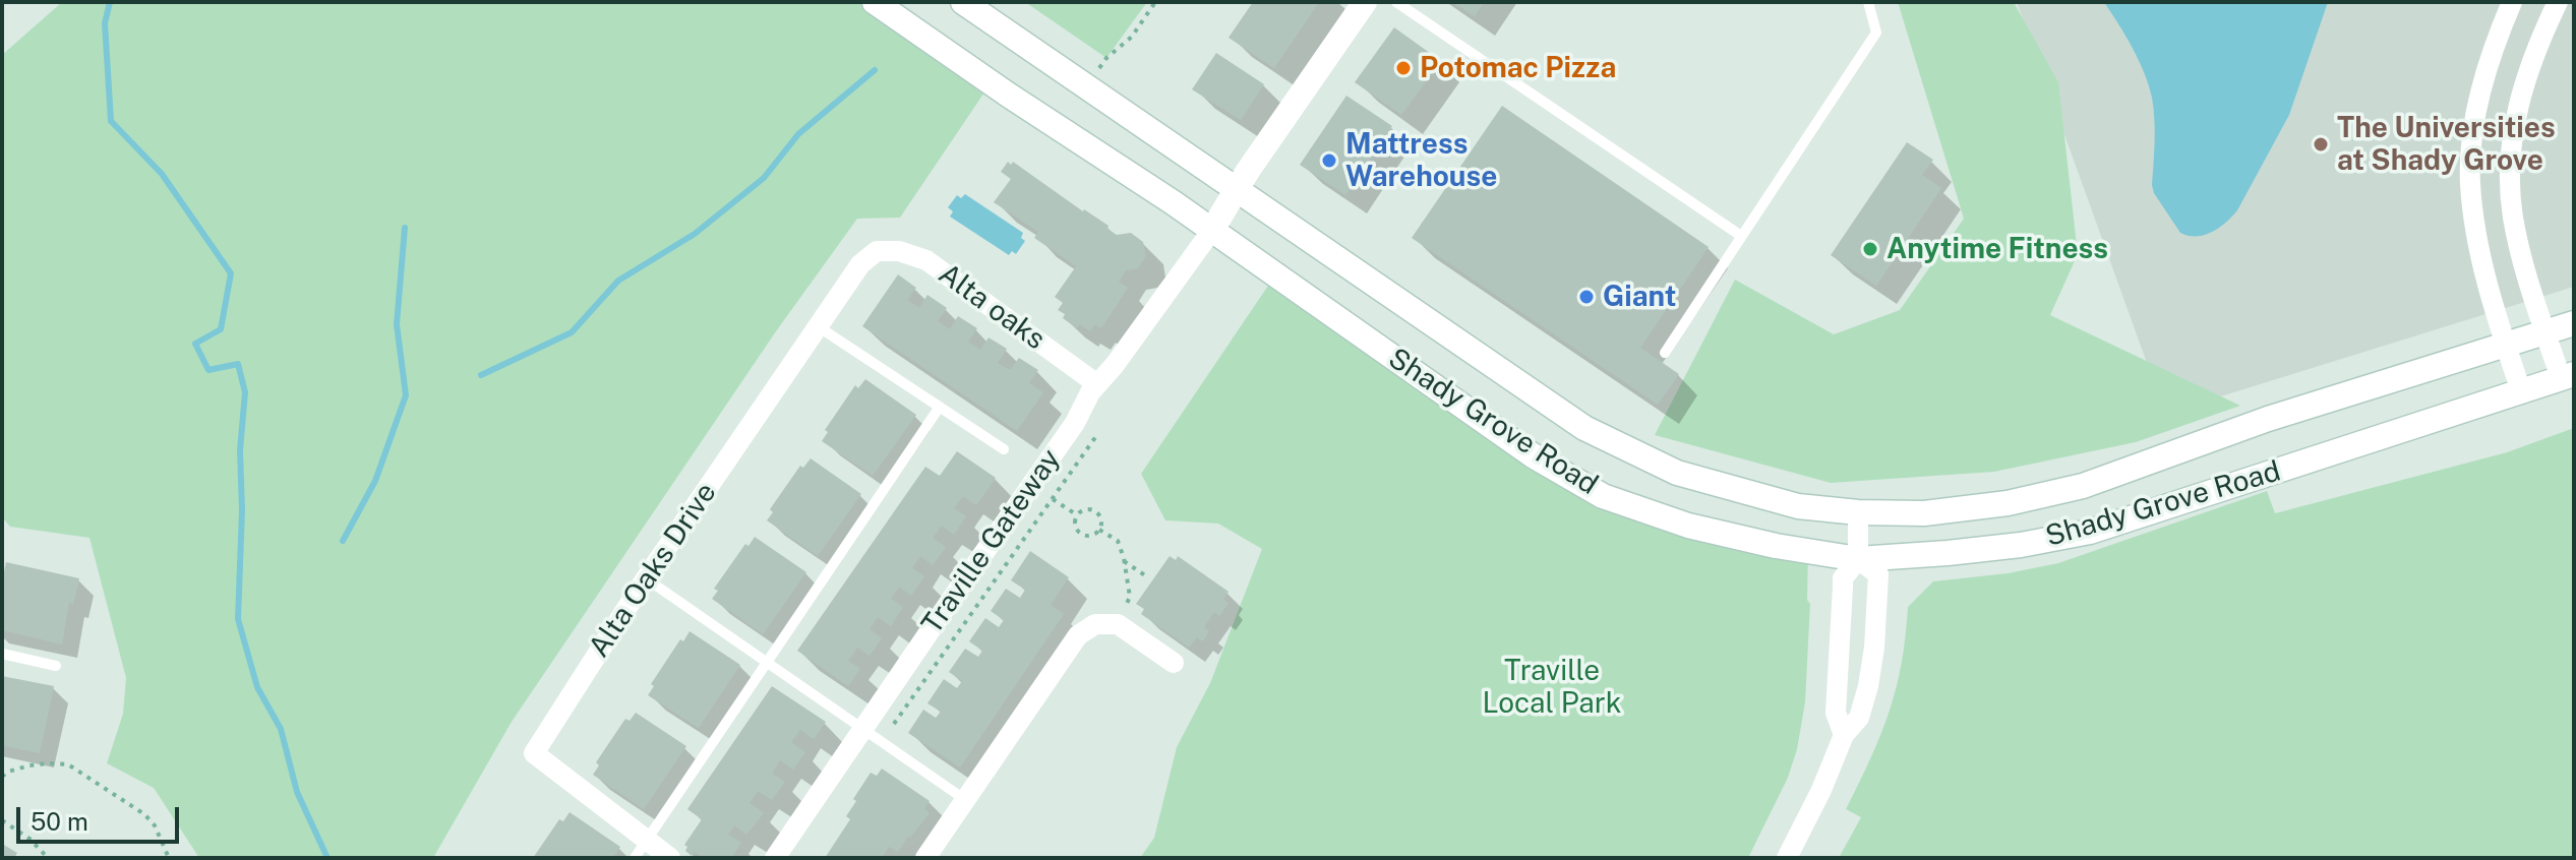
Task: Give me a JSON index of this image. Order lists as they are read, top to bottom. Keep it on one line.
{"streets":{"main road":["Shady Grove Road"],"street":["Alta oaks","Traville Gateway","Alta Oaks Drive"]},"crossings":[["Alta oaks","Traville Gateway"],["Alta oaks","Alta Oaks Drive"],["Shady Grove Road","Traville Gateway"]],"parks":["Traville Local Park"],"places":["Potomac Pizza","The Universities at Shady Grove","Mattress Warehouse","Anytime Fitness","Giant"],"scale_bar":"50 m"}
